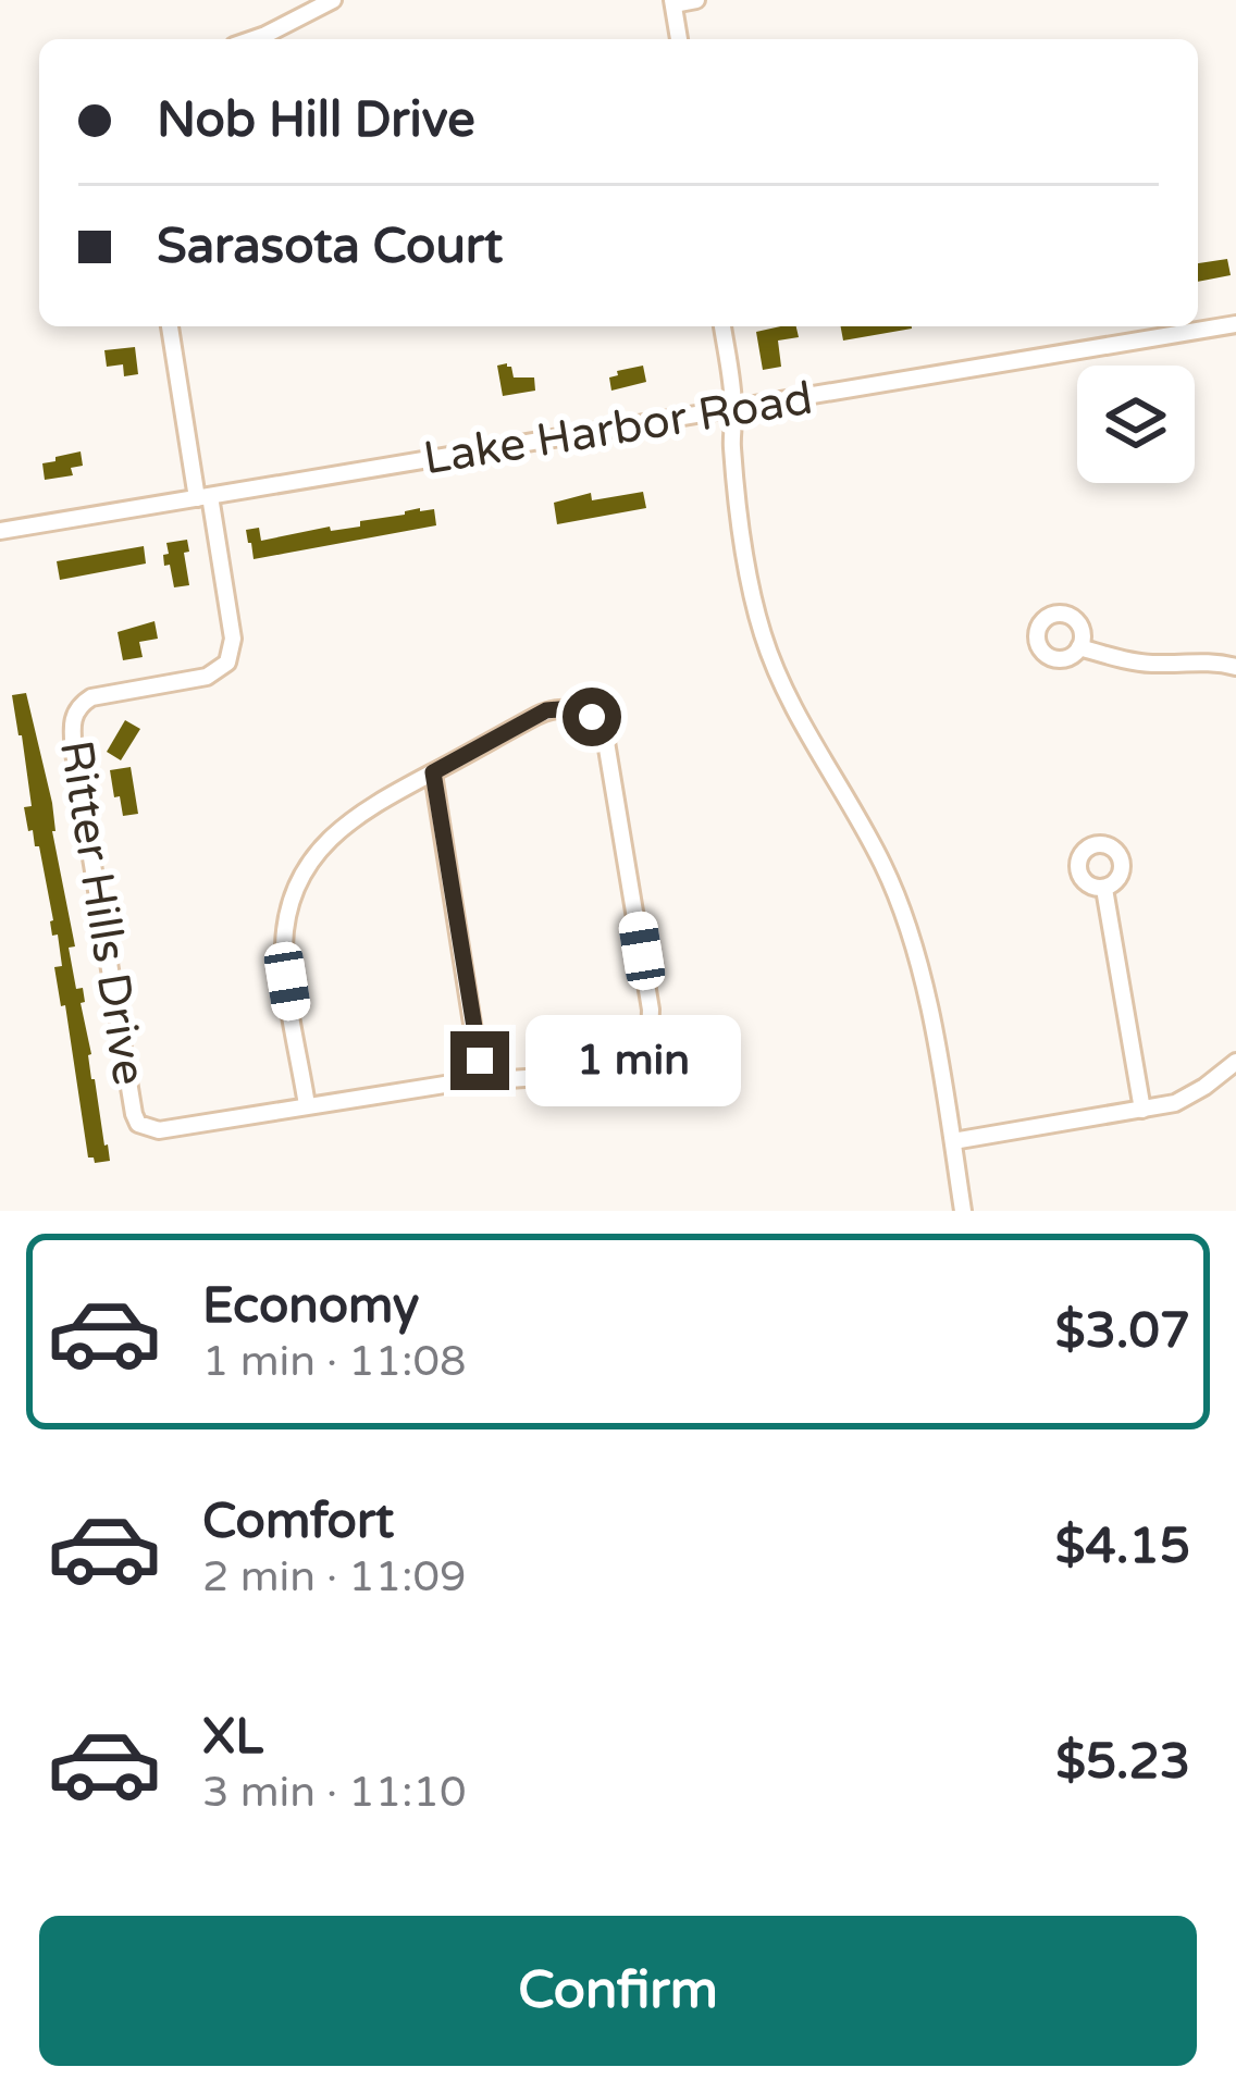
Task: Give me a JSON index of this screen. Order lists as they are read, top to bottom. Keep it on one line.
{"streets":{"street":["Lake Harbor Road","Ritter Hills Drive"]},"crossings":[["Lake Harbor Road","Ritter Hills Drive"]],"page":{"banner":["Nob Hill Drive","Sarasota Court"],"bubble":"1 min","list":[{"name":"Economy","note":"1 min · 11:08","value":"$3.07"},{"name":"Comfort","note":"2 min · 11:09","value":"$4.15"},{"name":"XL","note":"3 min · 11:10","value":"$5.23"}],"buttons":"Confirm"}}
